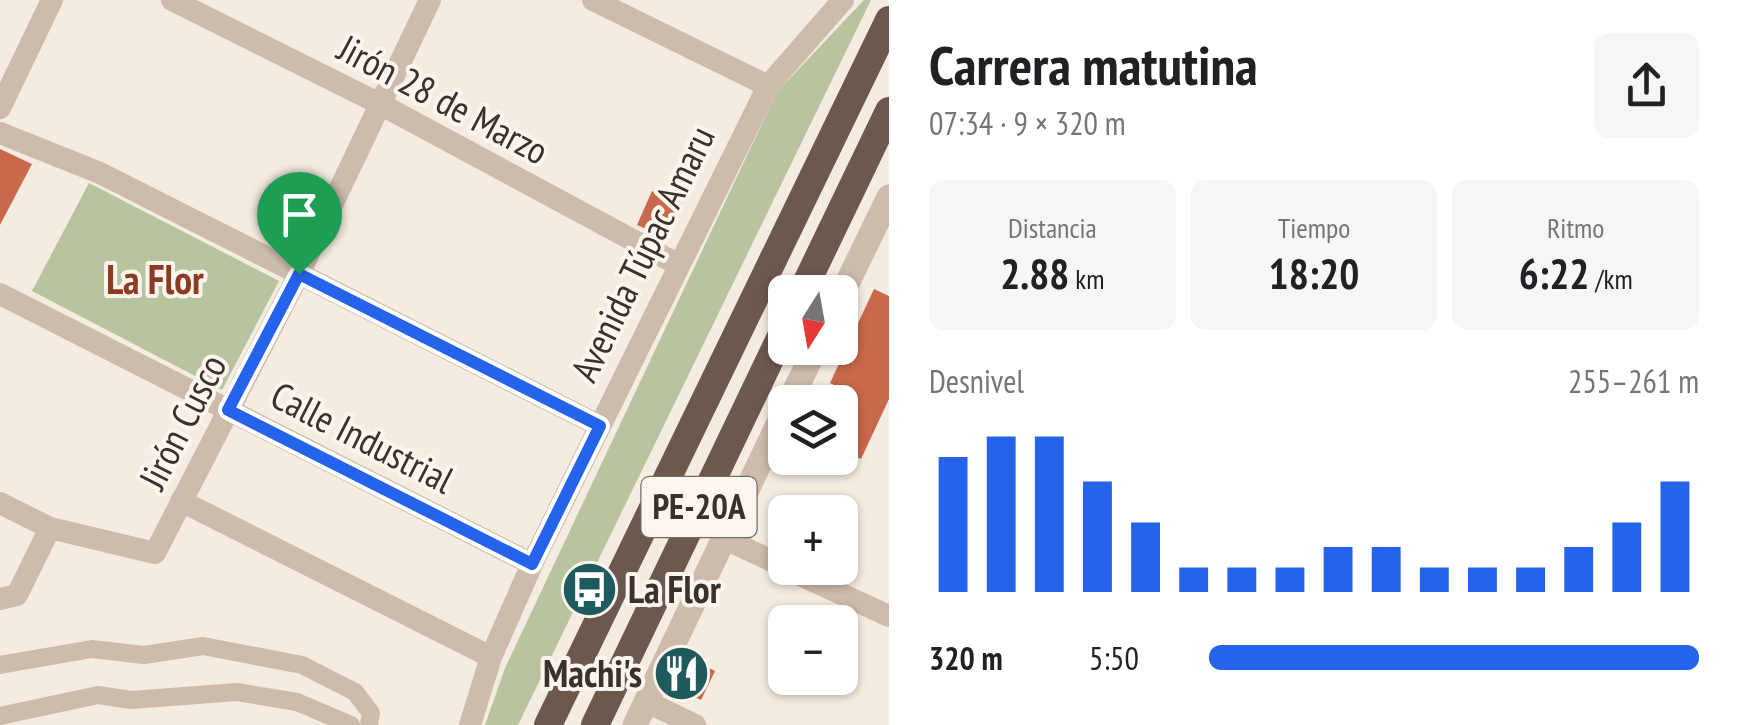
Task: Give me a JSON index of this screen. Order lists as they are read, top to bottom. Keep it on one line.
{"streets":{"highway":["PE-20A"],"street":["Jirón 28 de Marzo","Avenida Túpac Amaru","Jirón Cusco","Calle Industrial"]},"crossings":[["Jirón 28 de Marzo","Avenida Túpac Amaru"],["Jirón 28 de Marzo","Jirón Cusco"],["Avenida Túpac Amaru","Calle Industrial"],["Jirón Cusco","Calle Industrial"]],"districts":["La Flor"],"places":{"bus stop":["La Flor"],"restaurant":["Machi's"]},"north":"bottom","page":{"heading":["Carrera matutina","07:34 · 9 × 320 m"],"stats":[["Distancia","2.88 km"],["Tiempo","18:20"],["Ritmo","6:22 /km"]],"map_buttons":["+","−"],"chart":["Desnivel","255–261 m"],"list":[{"name":"320 m","note":"5:50"}]}}
